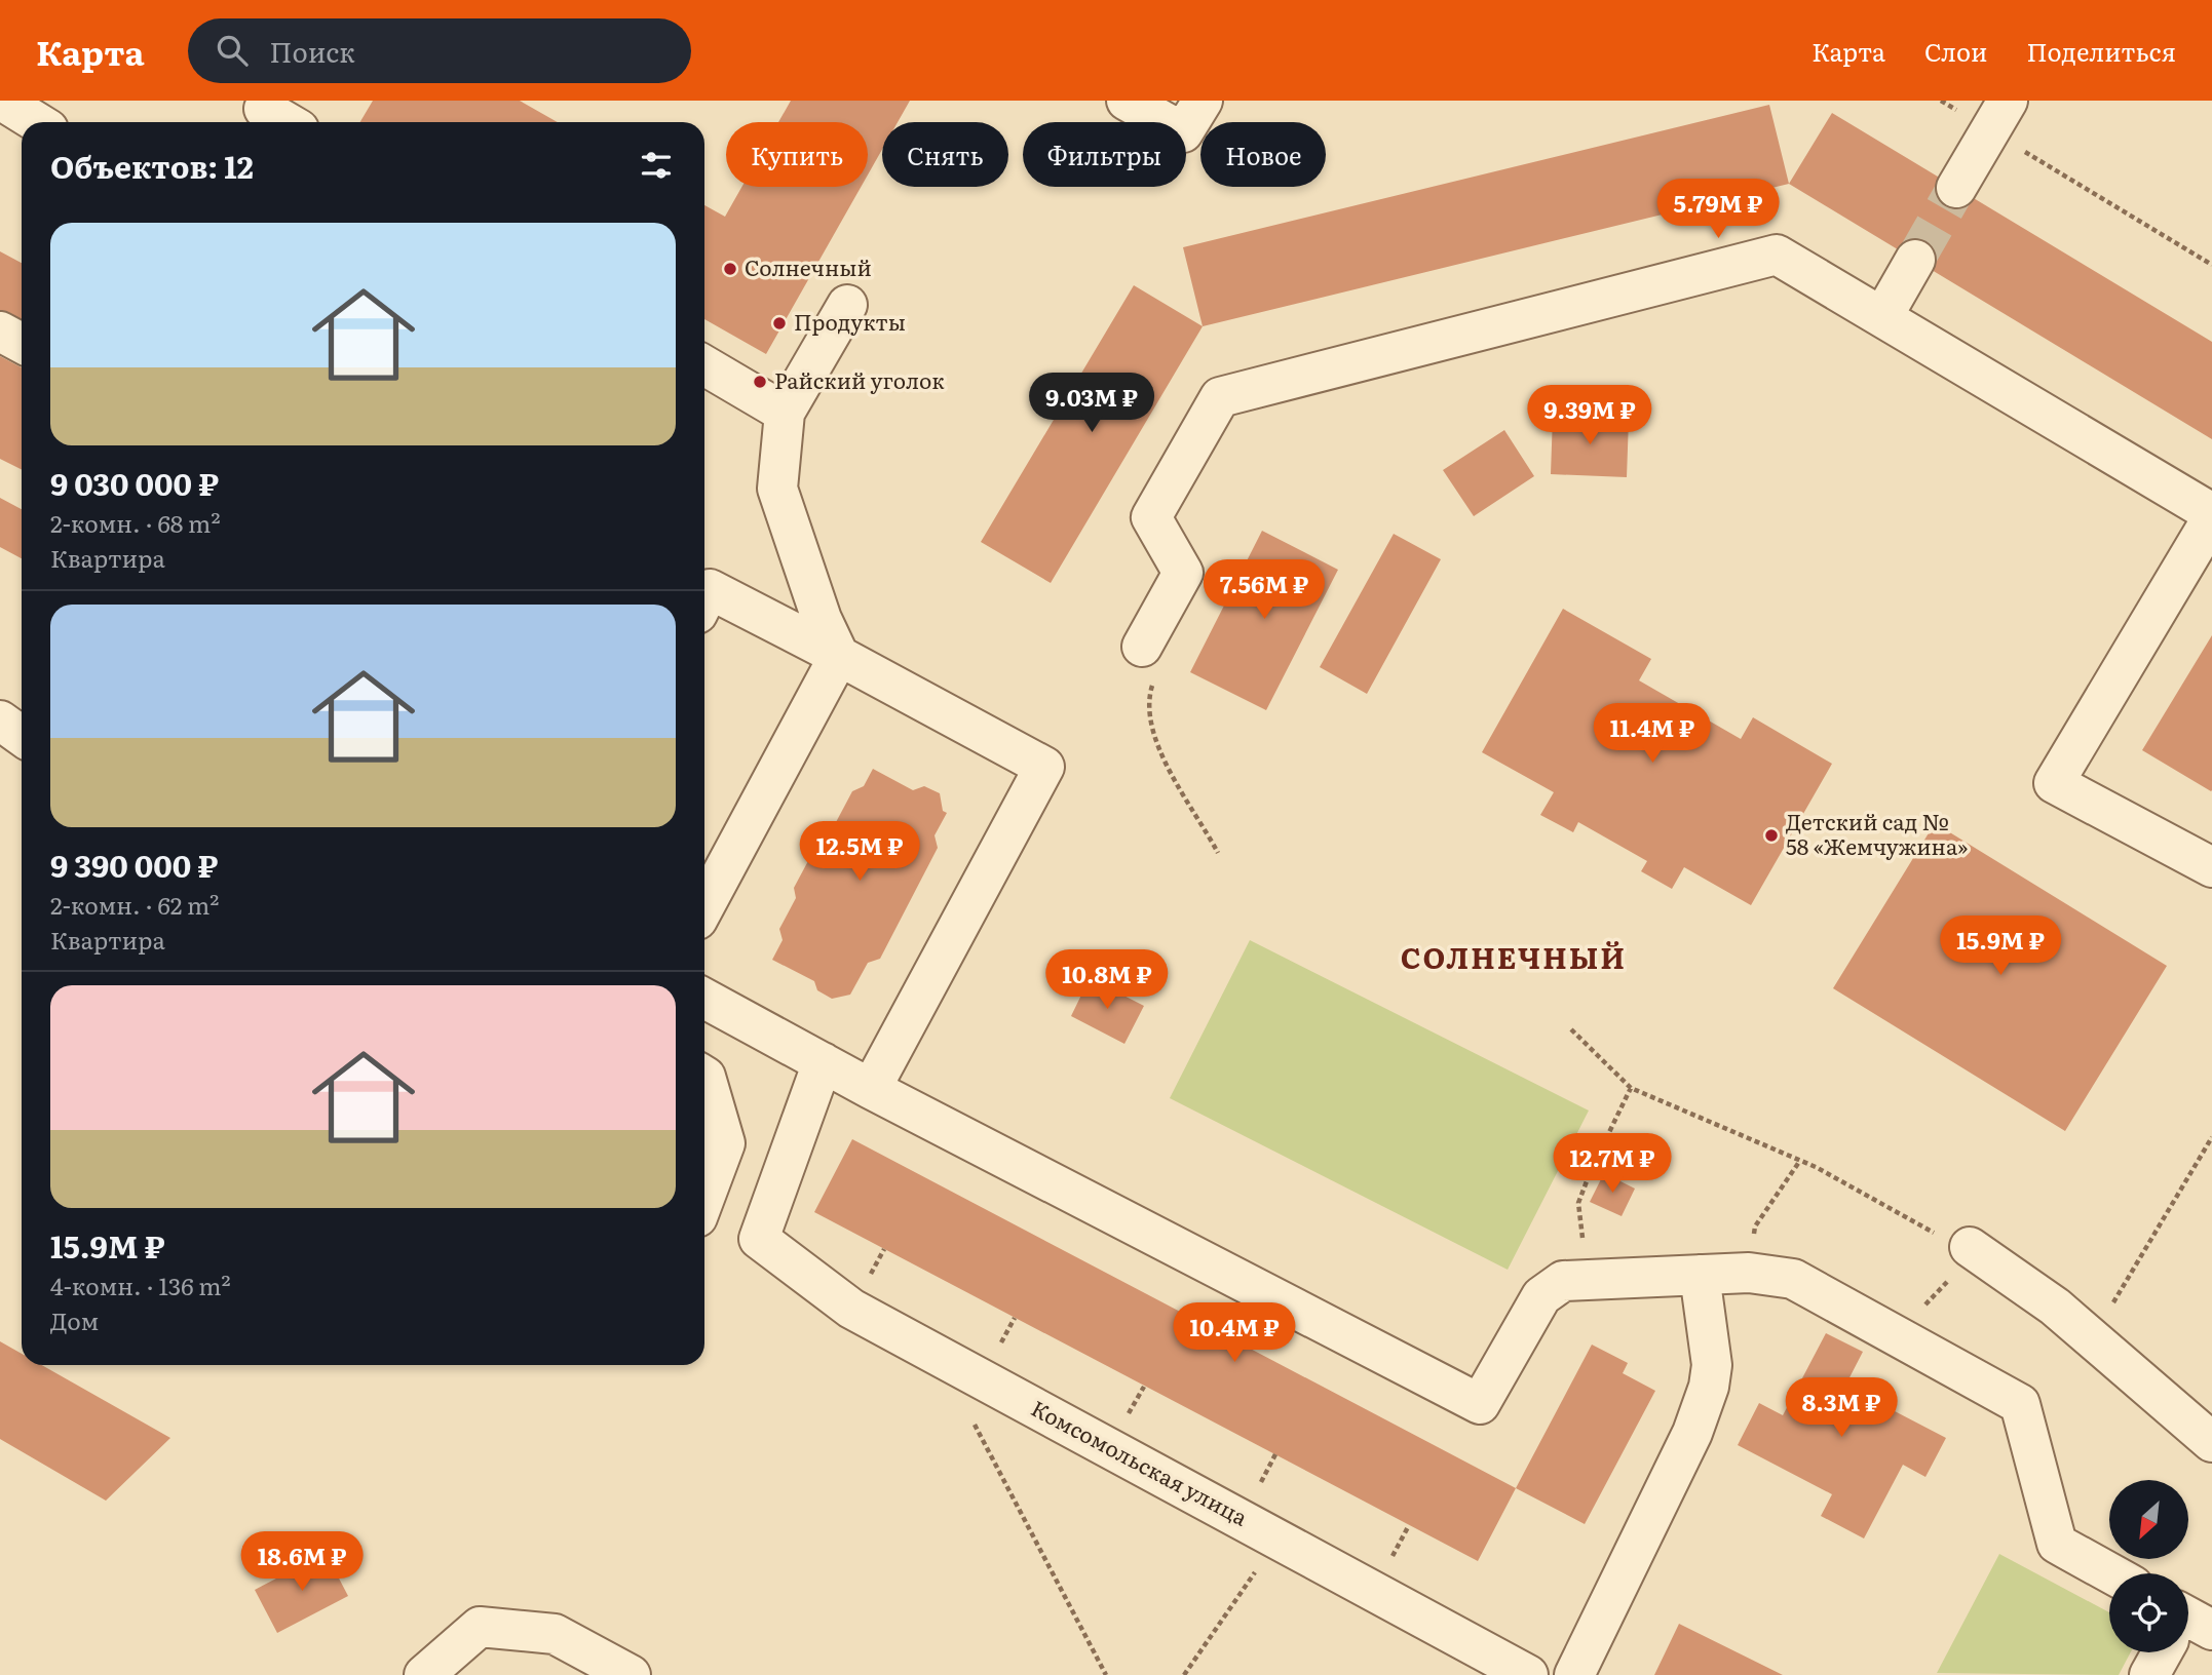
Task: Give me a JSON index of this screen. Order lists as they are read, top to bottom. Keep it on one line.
{"streets":{"street":["Комсомольская улица"]},"districts":["СОЛНЕЧНЫЙ"],"places":["Солнечный","Продукты","Райский уголок","Детский сад № 58 «Жемчужина»"],"north":"bottom left","page":{"header":"Карта","search":"Поиск","nav":["Карта","Слои","Поделиться"],"chip":["Купить","Снять","Фильтры","Новое"],"heading":"Объектов: 12","price":["5.79M ₽","9.03M ₽","9.39M ₽","7.56M ₽","11.4M ₽","12.5M ₽","15.9M ₽","10.8M ₽","12.7M ₽","10.4M ₽","8.3M ₽","18.6M ₽"],"list":[{"name":"9 030 000 ₽","note":"2-комн. · 68 m² · Квартира"},{"name":"9 390 000 ₽","note":"2-комн. · 62 m² · Квартира"},{"name":"15.9M ₽","note":"4-комн. · 136 m² · Дом"}]}}
